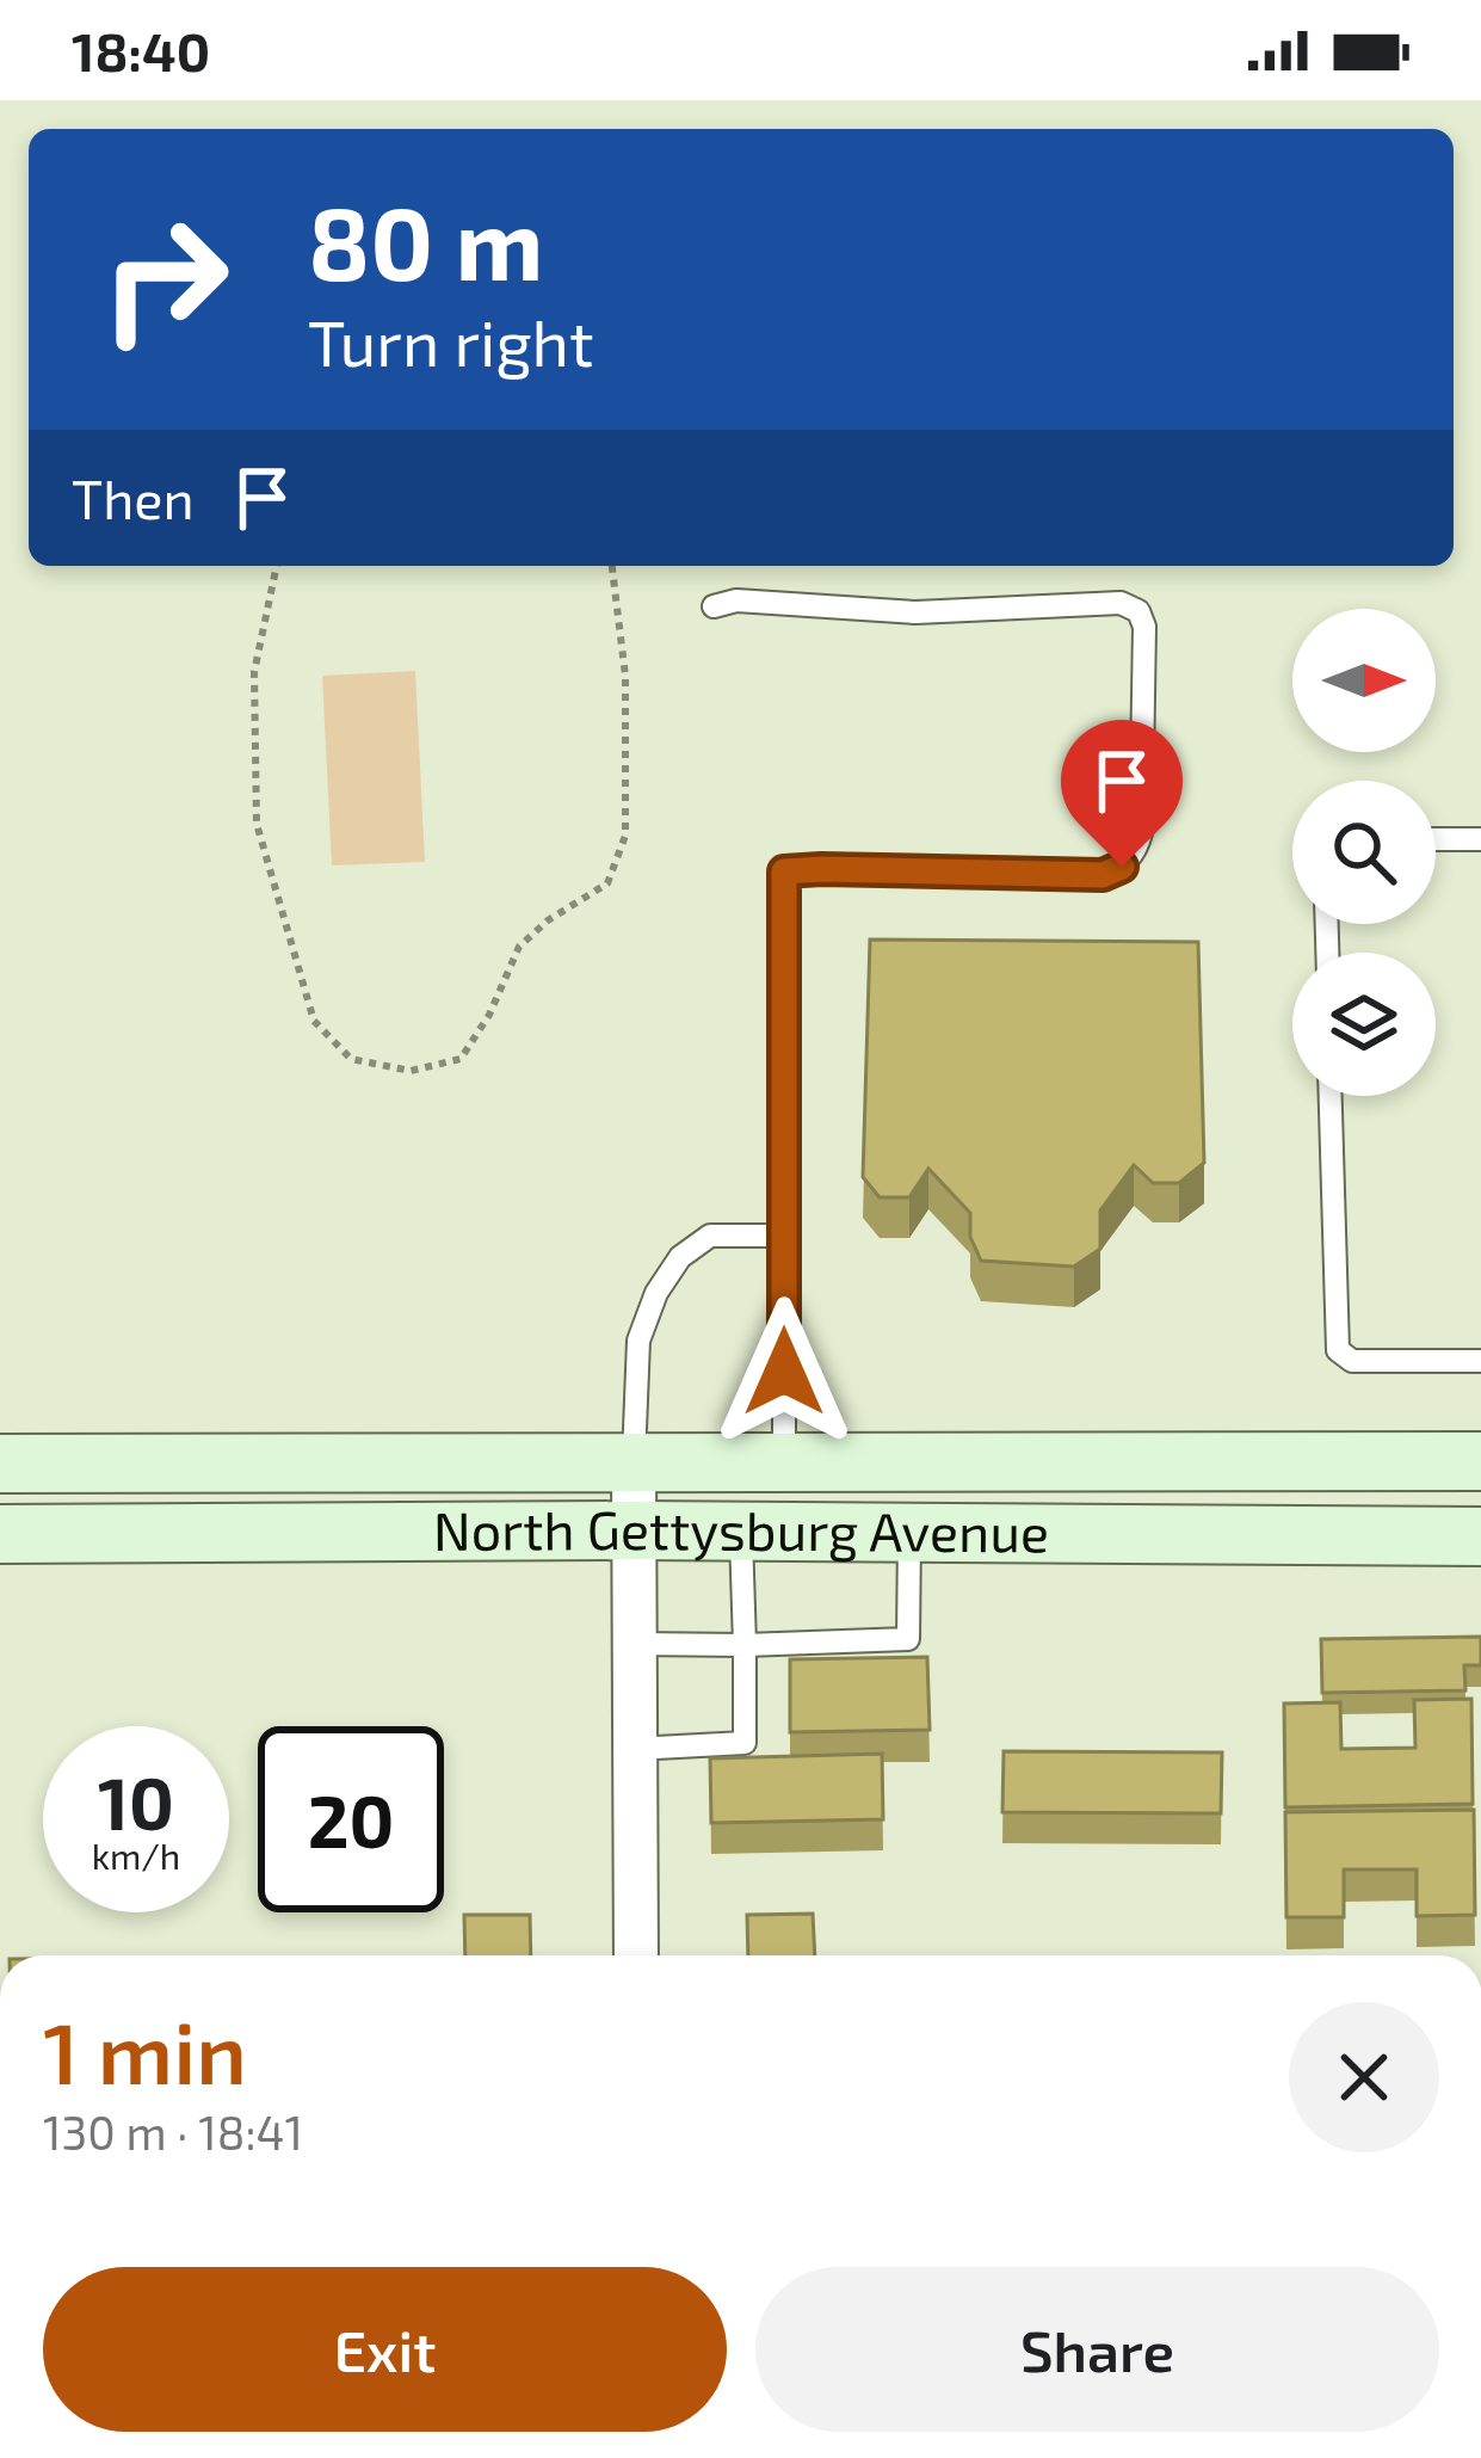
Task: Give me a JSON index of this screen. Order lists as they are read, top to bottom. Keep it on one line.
{"streets":{"main road":["North Gettysburg Avenue"]},"north":"right","page":{"status":"18:40","turn":["80 m","Turn right"],"then":"Then","speed":"10 km/h","limit":"20","heading":["1 min","130 m · 18:41"],"buttons":["Exit","Share"]}}
